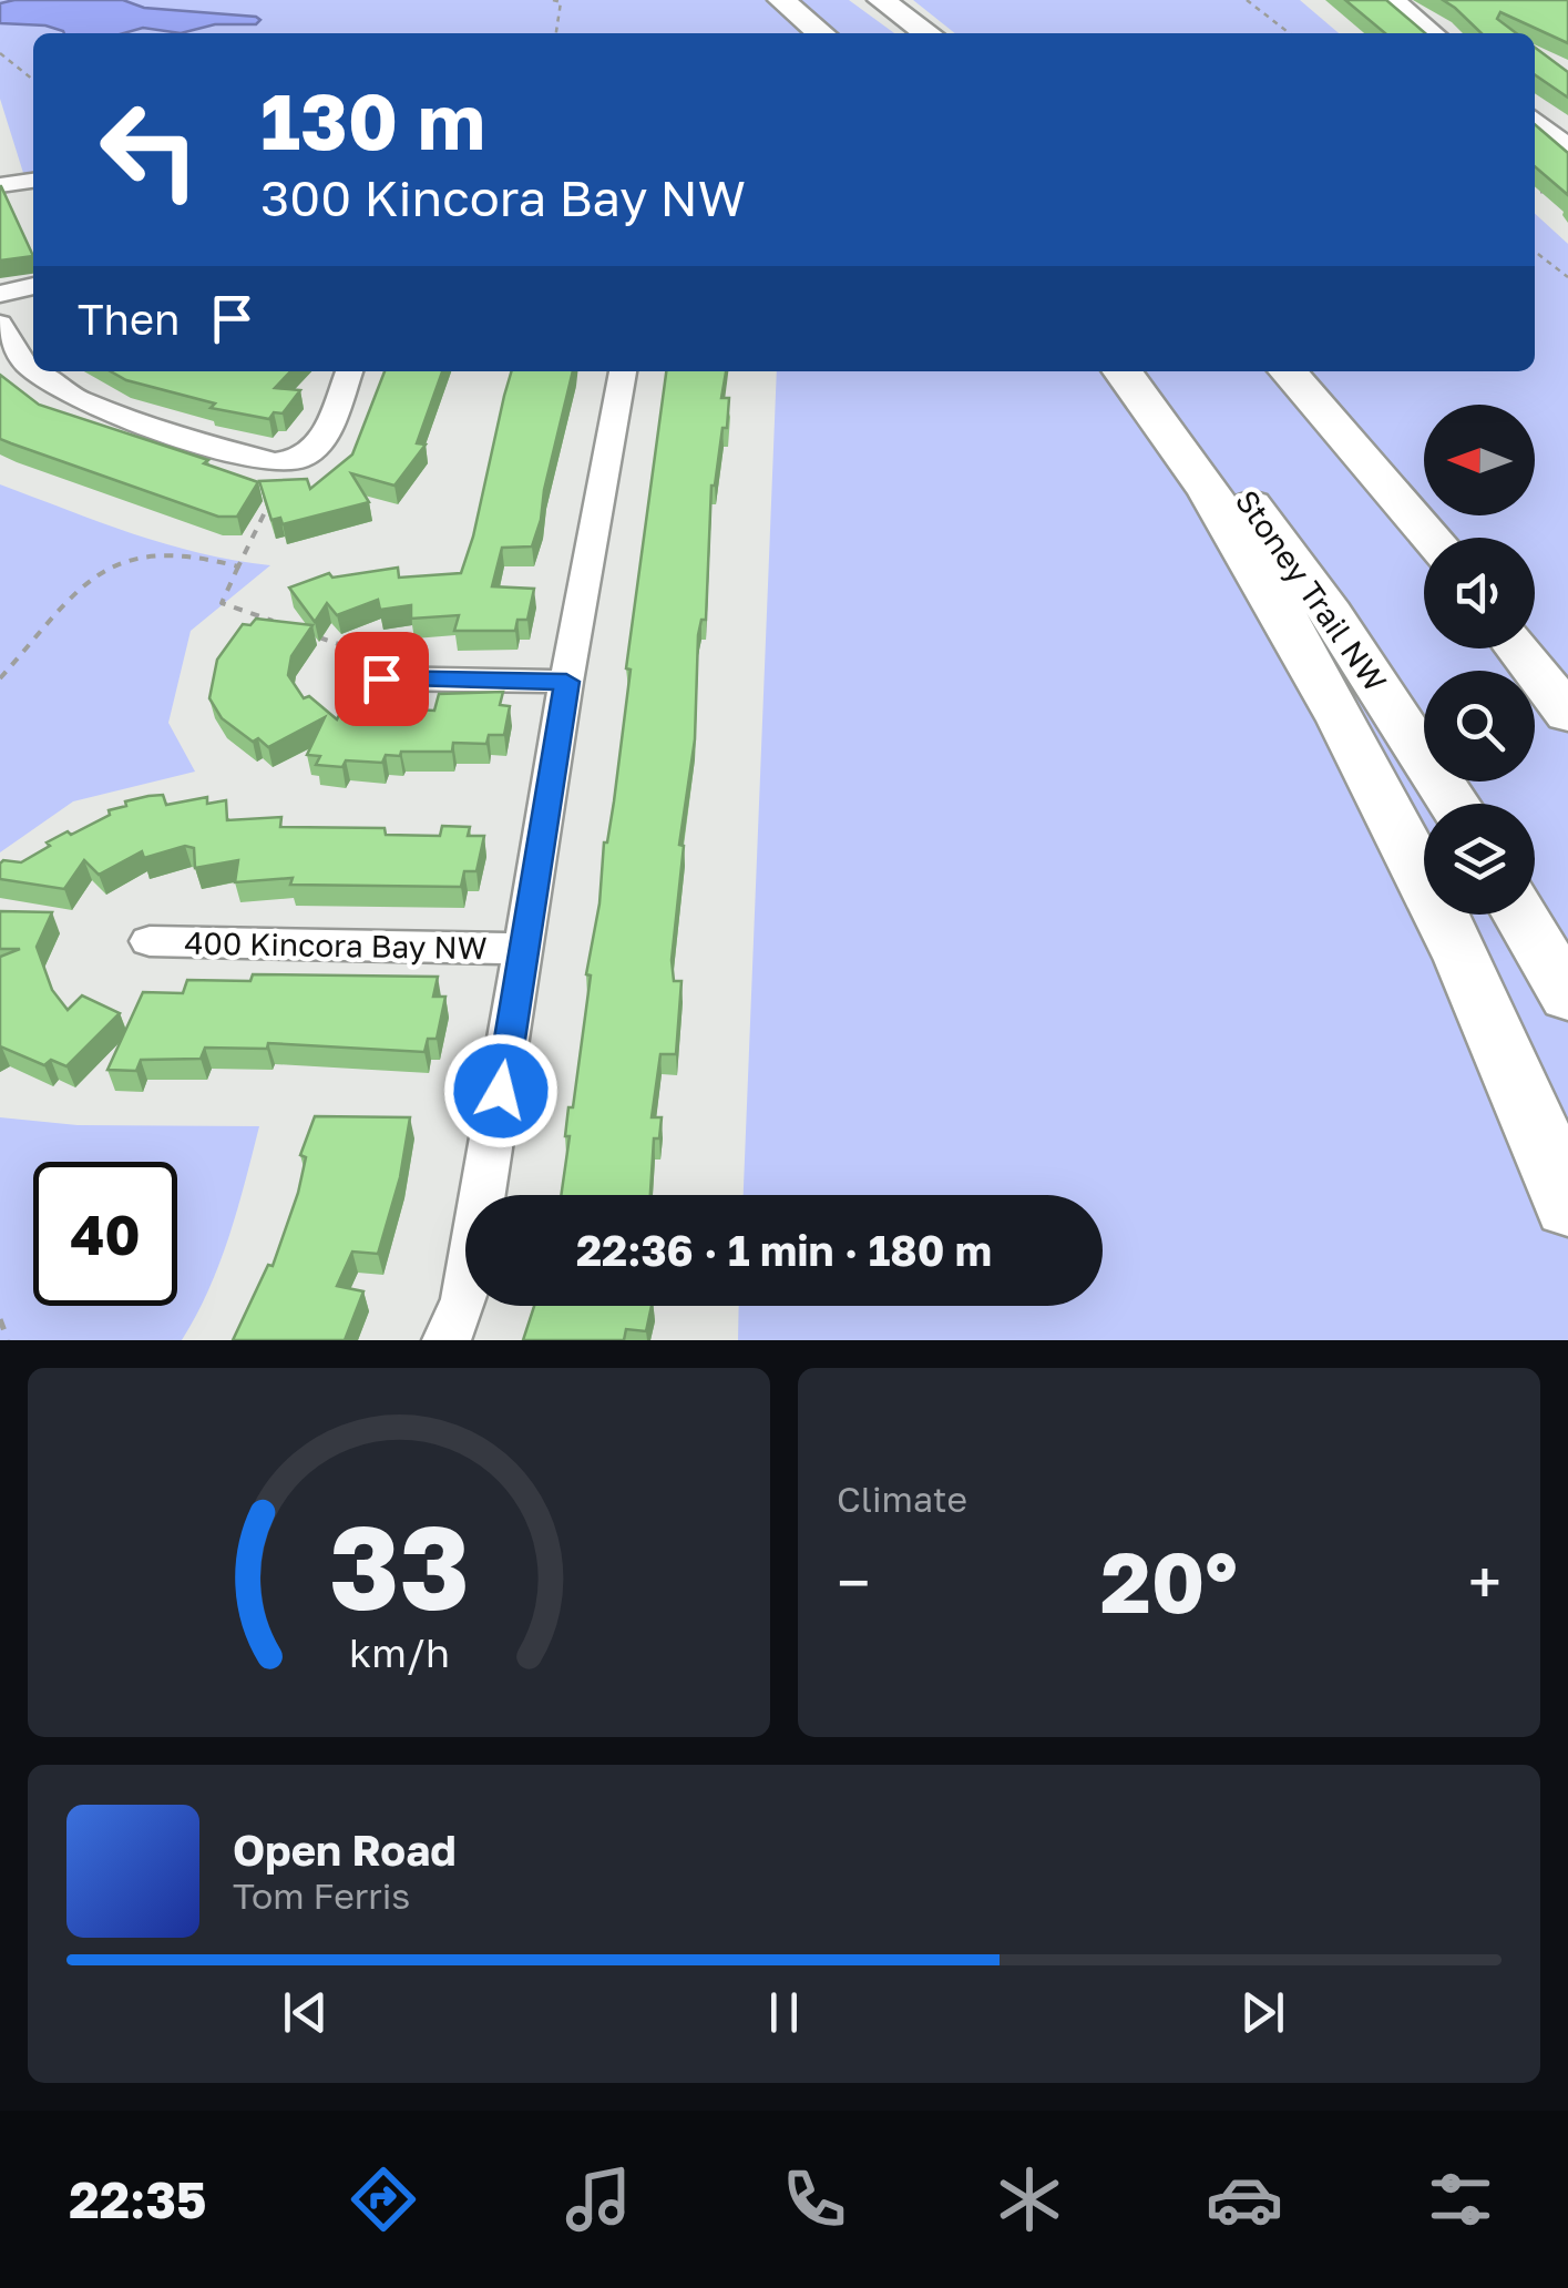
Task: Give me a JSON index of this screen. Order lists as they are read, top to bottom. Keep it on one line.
{"streets":{"highway":["Stoney Trail NW"],"street":["400 Kincora Bay NW"]},"north":"left","page":{"turn":["130 m","300 Kincora Bay NW"],"then":"Then","limit":"40","trip":"22:36 · 1 min · 180 m","tile":"Climate","heat":["−","20°","+"],"song":["Open Road","Tom Ferris"],"tabs":"22:35","gauge":["33","km/h"]}}
